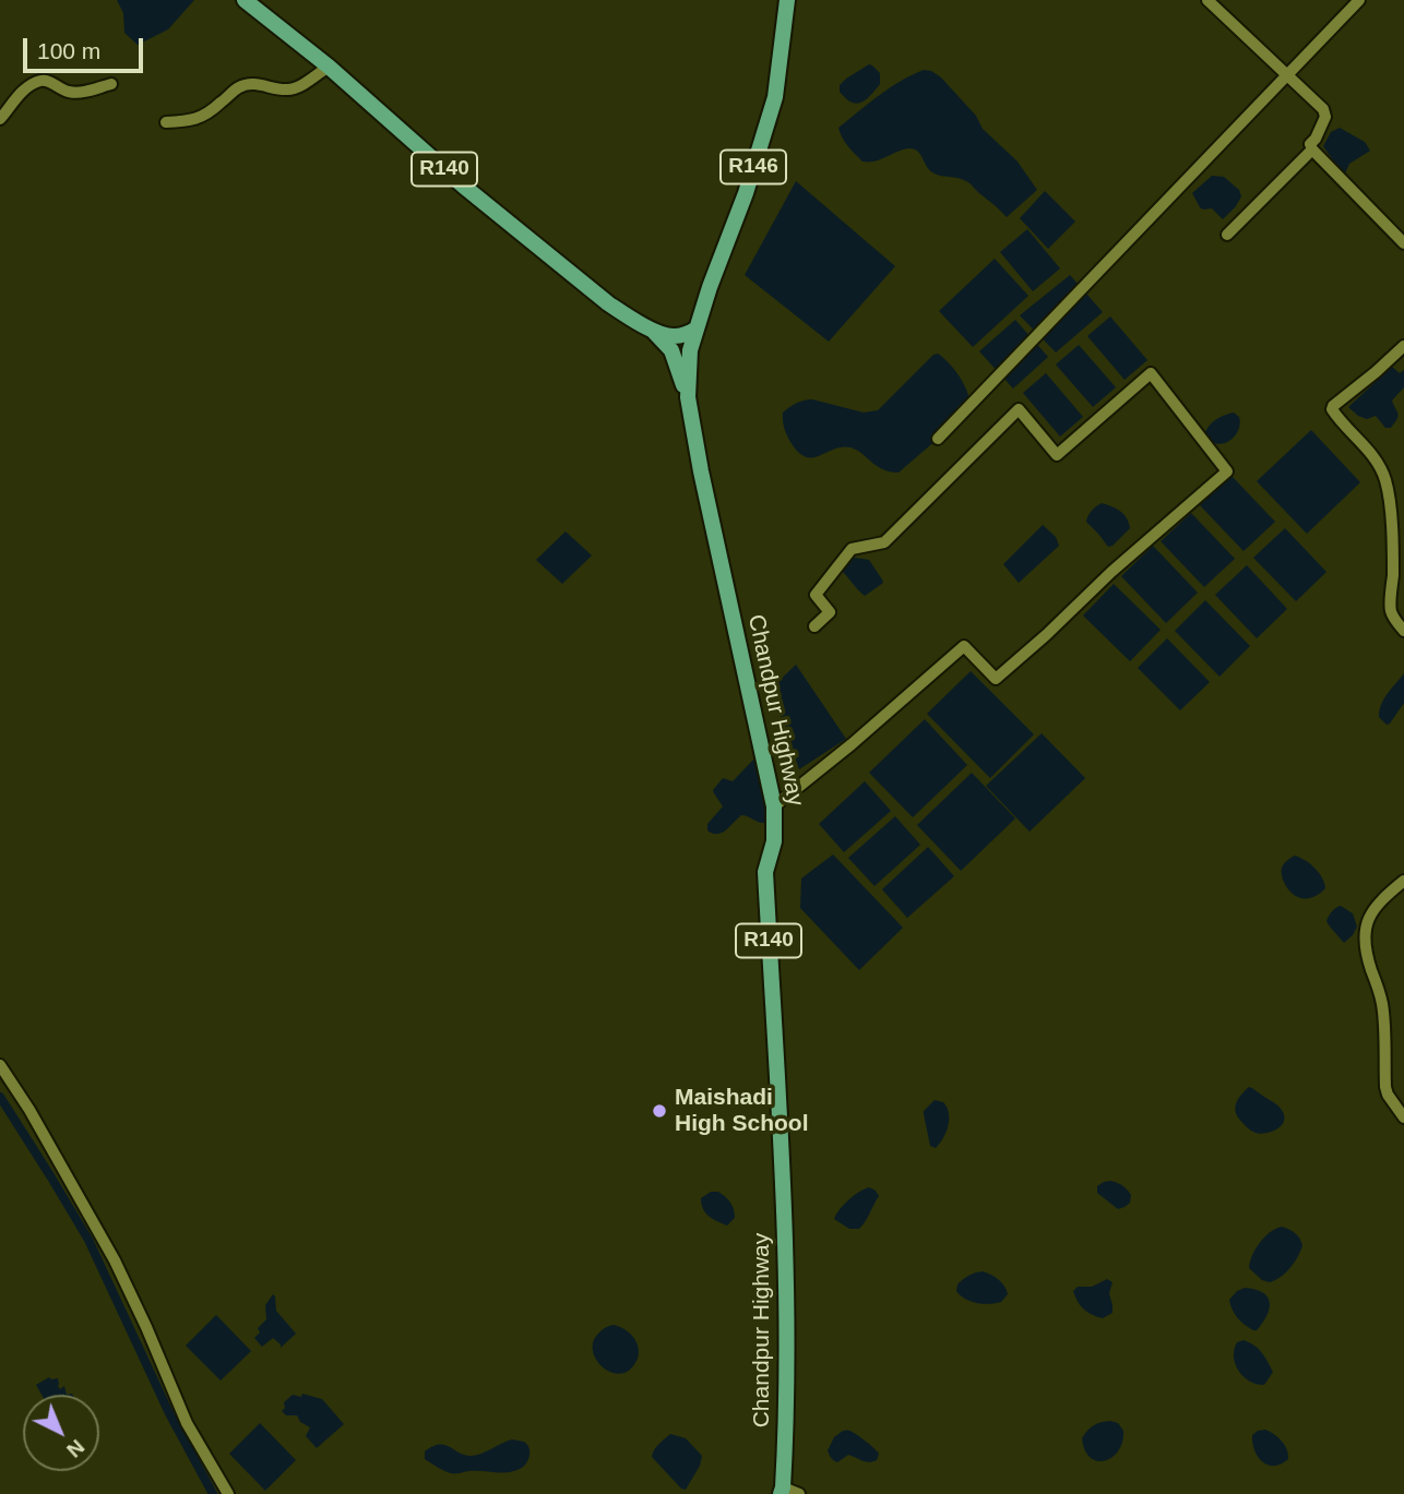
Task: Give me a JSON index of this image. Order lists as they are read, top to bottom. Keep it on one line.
{"streets":{"main road":["R146","R140","Chandpur Highway"]},"crossings":[["R146","R140"],["R140","Chandpur Highway"]],"places":["Maishadi High School"],"scale_bar":"100 m","north":"bottom right"}
